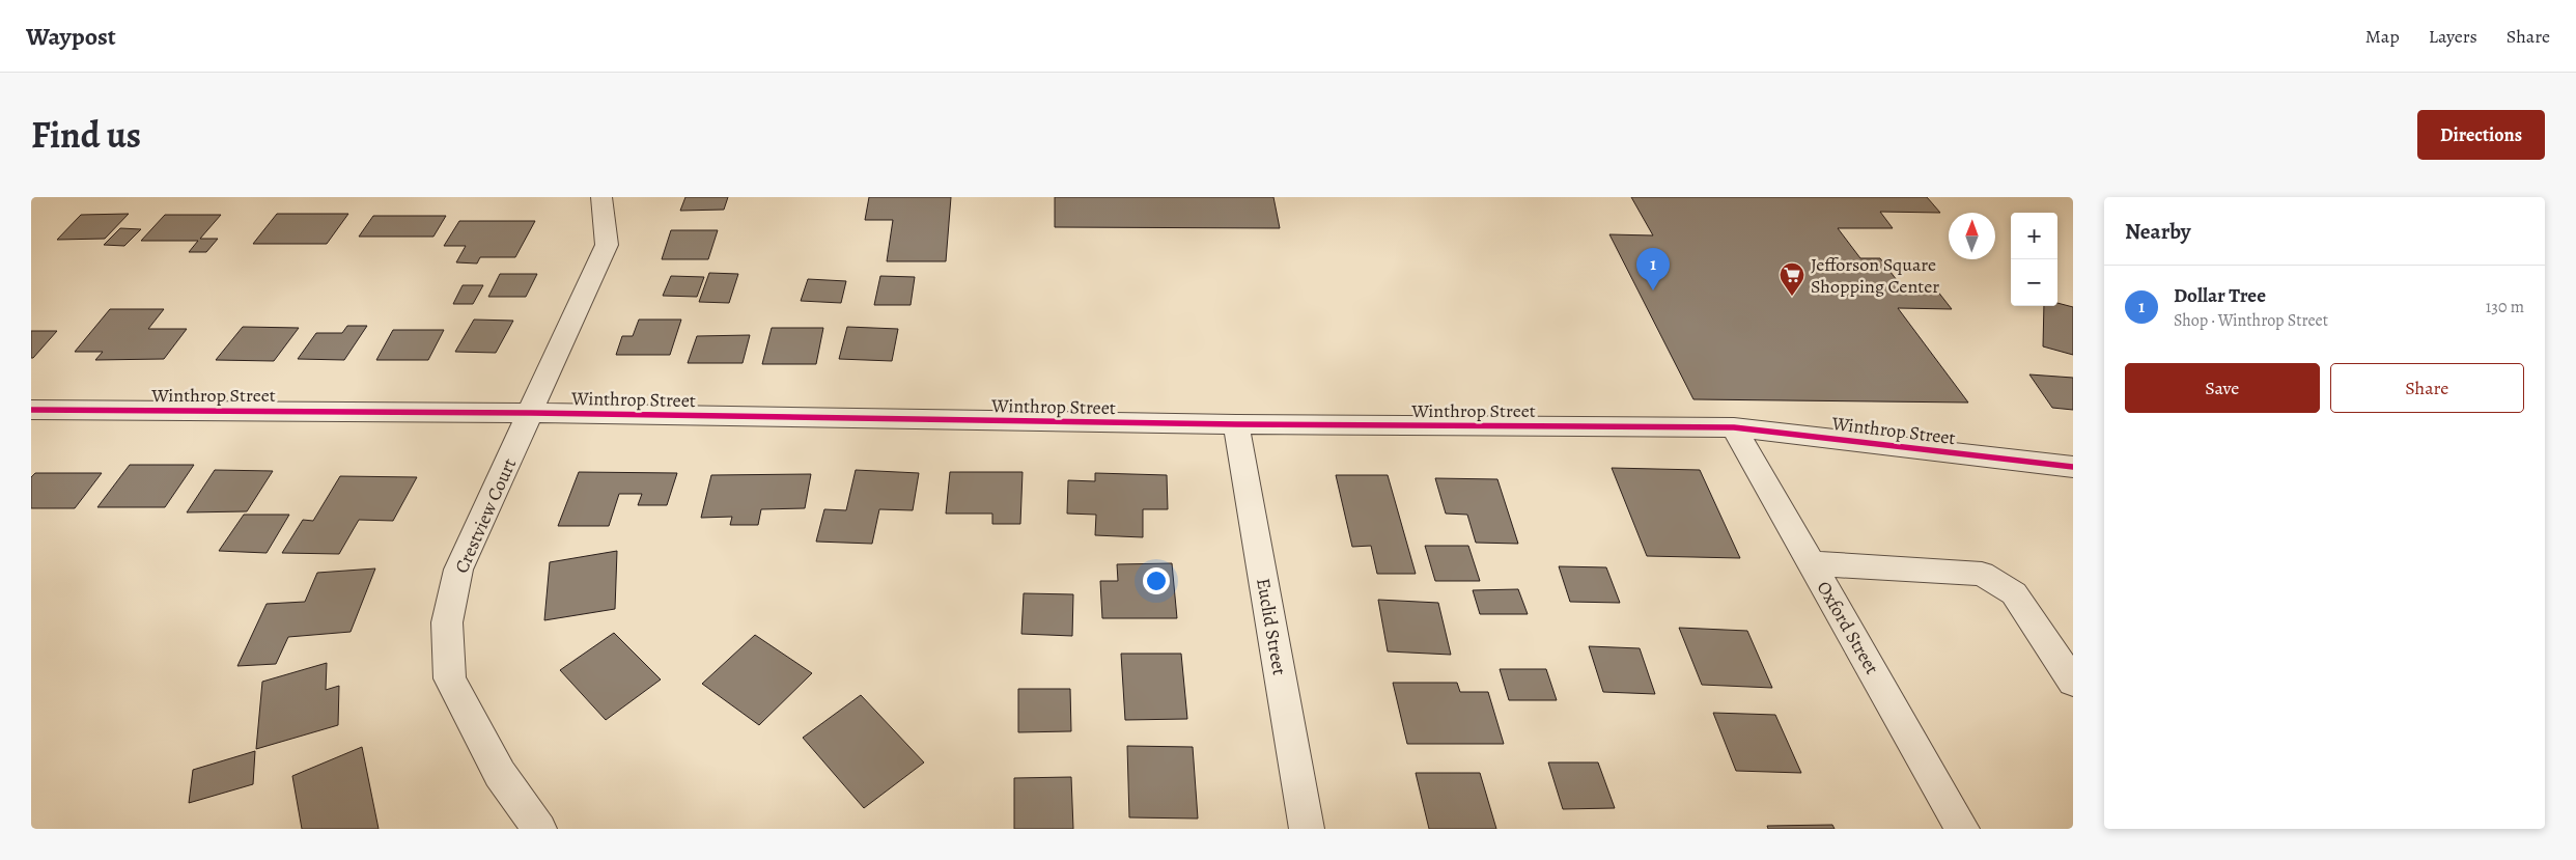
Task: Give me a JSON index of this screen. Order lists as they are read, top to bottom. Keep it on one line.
{"streets":{"street":["Winthrop Street","Crestview Court","Euclid Street","Oxford Street"]},"crossings":[["Winthrop Street","Crestview Court"],["Winthrop Street","Euclid Street"],["Winthrop Street","Oxford Street"]],"places":{"supermarket":["Jefforson Square Shopping Center"]},"north":"top","page":{"header":"Waypost","nav":["Map","Layers","Share"],"title":"Find us","buttons":["Directions",["Save","Share"]],"heading":"Nearby","map_buttons":["+","−"],"pins":"1","list":[{"mark":"1","name":"Dollar Tree","note":"Shop · Winthrop Street","value":"130 m"}]}}
